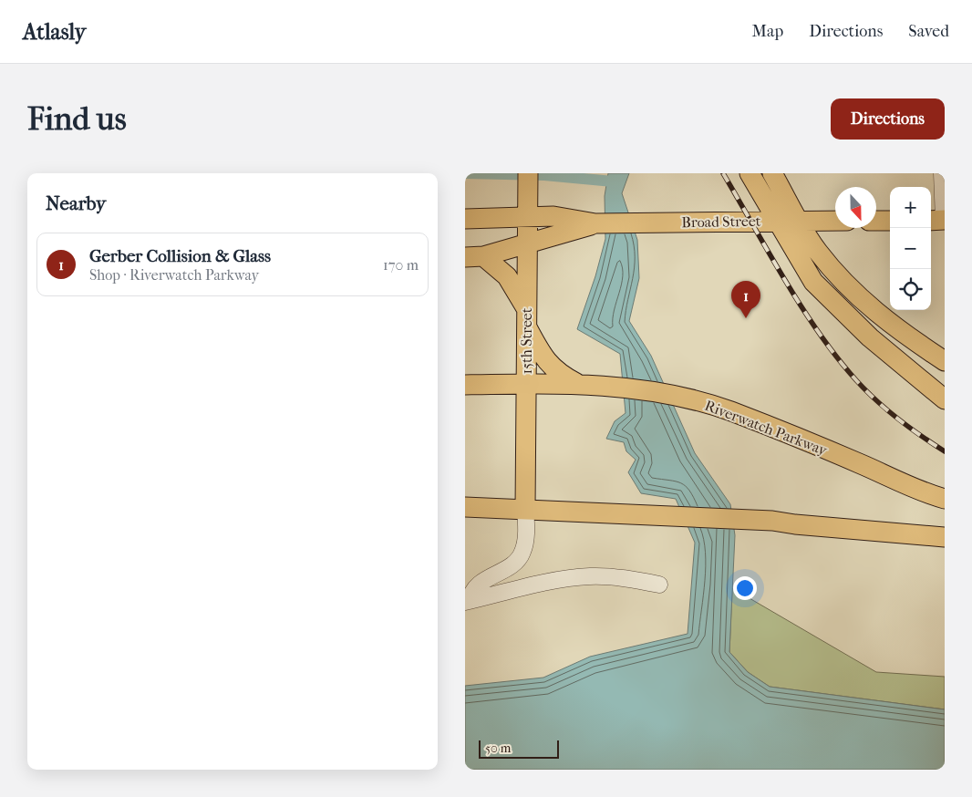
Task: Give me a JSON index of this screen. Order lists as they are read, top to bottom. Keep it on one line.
{"streets":{"main road":["Broad Street","15th Street","Riverwatch Parkway"]},"crossings":[["Broad Street","15th Street"],["15th Street","Riverwatch Parkway"]],"scale_bar":"50 m","north":"bottom","page":{"header":"Atlasly","nav":["Map","Directions","Saved"],"buttons":"Directions","title":"Find us","heading":"Nearby","map_buttons":["+","−"],"list":[{"mark":"1","name":"Gerber Collision & Glass","note":"Shop · Riverwatch Parkway","value":"170 m"}],"pins":"1","scale":"50 m"}}
